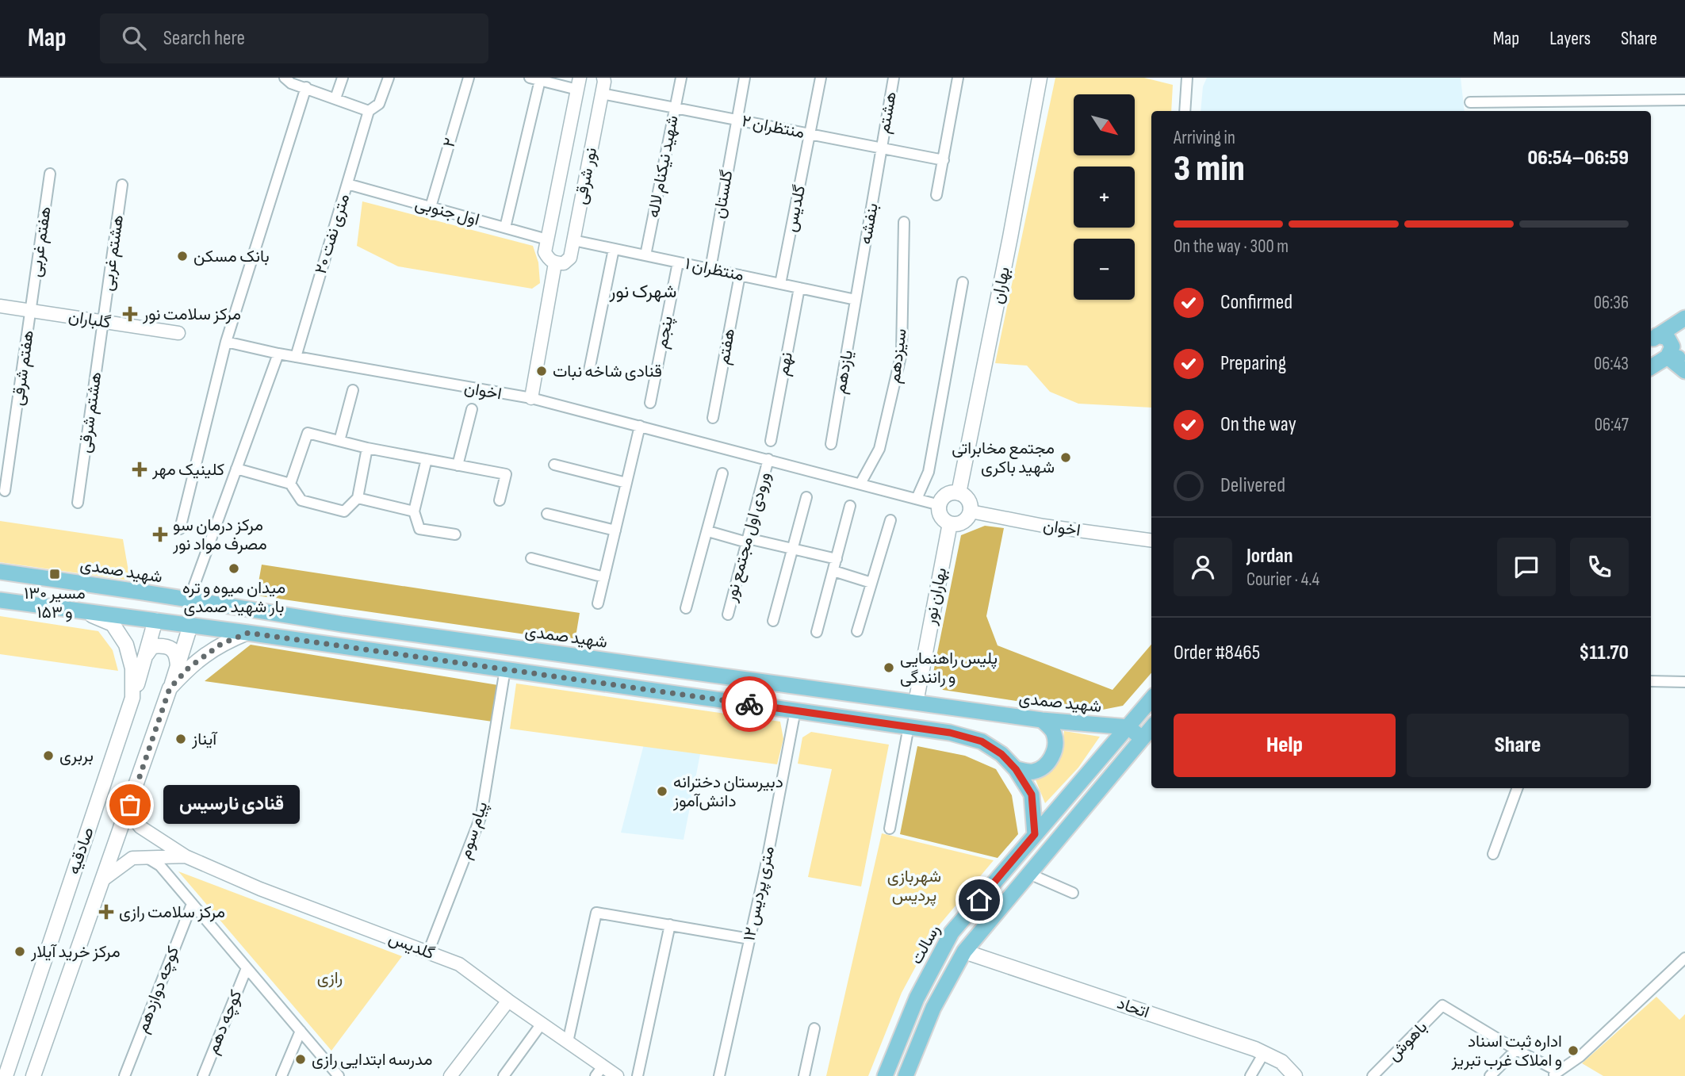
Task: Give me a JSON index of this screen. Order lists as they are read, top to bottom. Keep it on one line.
{"streets":{"main road":["بهاران","شهید صمدی","بهاران نور","صادقیه","رسالت","اتحاد"],"street":["هشتم","منتظران ۲","۲","شهید نیکنام لاله","نور شرقی","گلستان","گلدیس","اول جنوبی","بنفشه","۲۰ متری نفت","هفتم غربی","هشتم غربی","منتظران ۱","گلباران","پنجم","هفتم","سیزدهم","نهم","هفتم شرقی","یازدهم","اخوان","هشتم شرقی","ورودی اول مجتمع نور","پیام سوم","۱۲ متری پردیس","کوچه دوازدهم","کوچه دهم","باهوش"]},"crossings":[["هشتم","منتظران ۲"],["هشتم","بنفشه"],["منتظران ۲","شهید نیکنام لاله"],["منتظران ۲","نور شرقی"],["منتظران ۲","گلستان"],["منتظران ۲","گلدیس"],["منتظران ۲","بنفشه"],["۲","اول جنوبی"],["شهید نیکنام لاله","منتظران ۱"],["نور شرقی","اول جنوبی"],["نور شرقی","منتظران ۱"],["نور شرقی","اخوان"],["گلستان","منتظران ۱"],["گلدیس","منتظران ۱"],["گلدیس","پیام سوم"],["گلدیس","صادقیه"],["اول جنوبی","۲۰ متری نفت"],["بنفشه","منتظران ۱"],["بنفشه","یازدهم"],["۲۰ متری نفت","اخوان"],["هفتم غربی","گلباران"],["هفتم غربی","هفتم شرقی"],["هشتم غربی","گلباران"],["هشتم غربی","هشتم شرقی"],["منتظران ۱","پنجم"],["منتظران ۱","هفتم"],["منتظران ۱","نهم"],["منتظران ۱","یازدهم"],["بهاران","اخوان"],["بهاران","بهاران نور"],["گلباران","هفتم شرقی"],["گلباران","هشتم شرقی"],["سیزدهم","اخوان"],["اخوان","ورودی اول مجتمع نور"],["اخوان","بهاران نور"],["شهید صمدی","بهاران نور"],["شهید صمدی","رسالت"]],"districts":["شهرک نور"],"parks":["شهربازی پردیس","رازی"],"places":{"other":["بانک مسکن","قنادی شاخه نبات","مجتمع مخابراتی شهید باکری","میدان میوه و تره بار شهید صمدی","پلیس راهنمایی و رانندگی","آیناز","بربری","دبیرستان دخترانه دانش‌آموز","قنادی نارسیس","مرکز خرید آیلار","اداره ثبت اسناد و املاک غرب تبریز","مدرسه ابتدایی رازی"],"health":["مرکز سلامت نور","کلینیک مهر","مرکز درمان سو مصرف مواد نور","مرکز سلامت رازی"],"transit":["مسیر ۱۳۰ و ۱۵۳"]},"north":"bottom right","page":{"header":"Map","search":"Search here","nav":["Map","Layers","Share"],"map_buttons":["+","−"],"heading":["3 min","Arriving in","06:54–06:59"],"panel":["Jordan","Courier · 4.4","Order #8465","$11.70"],"bar":"On the way · 300 m","list":[["Confirmed","06:36"],["Preparing","06:43"],["On the way","06:47"],"Delivered"],"buttons":["Help","Share"],"bubble":"قنادی نارسیس"}}
